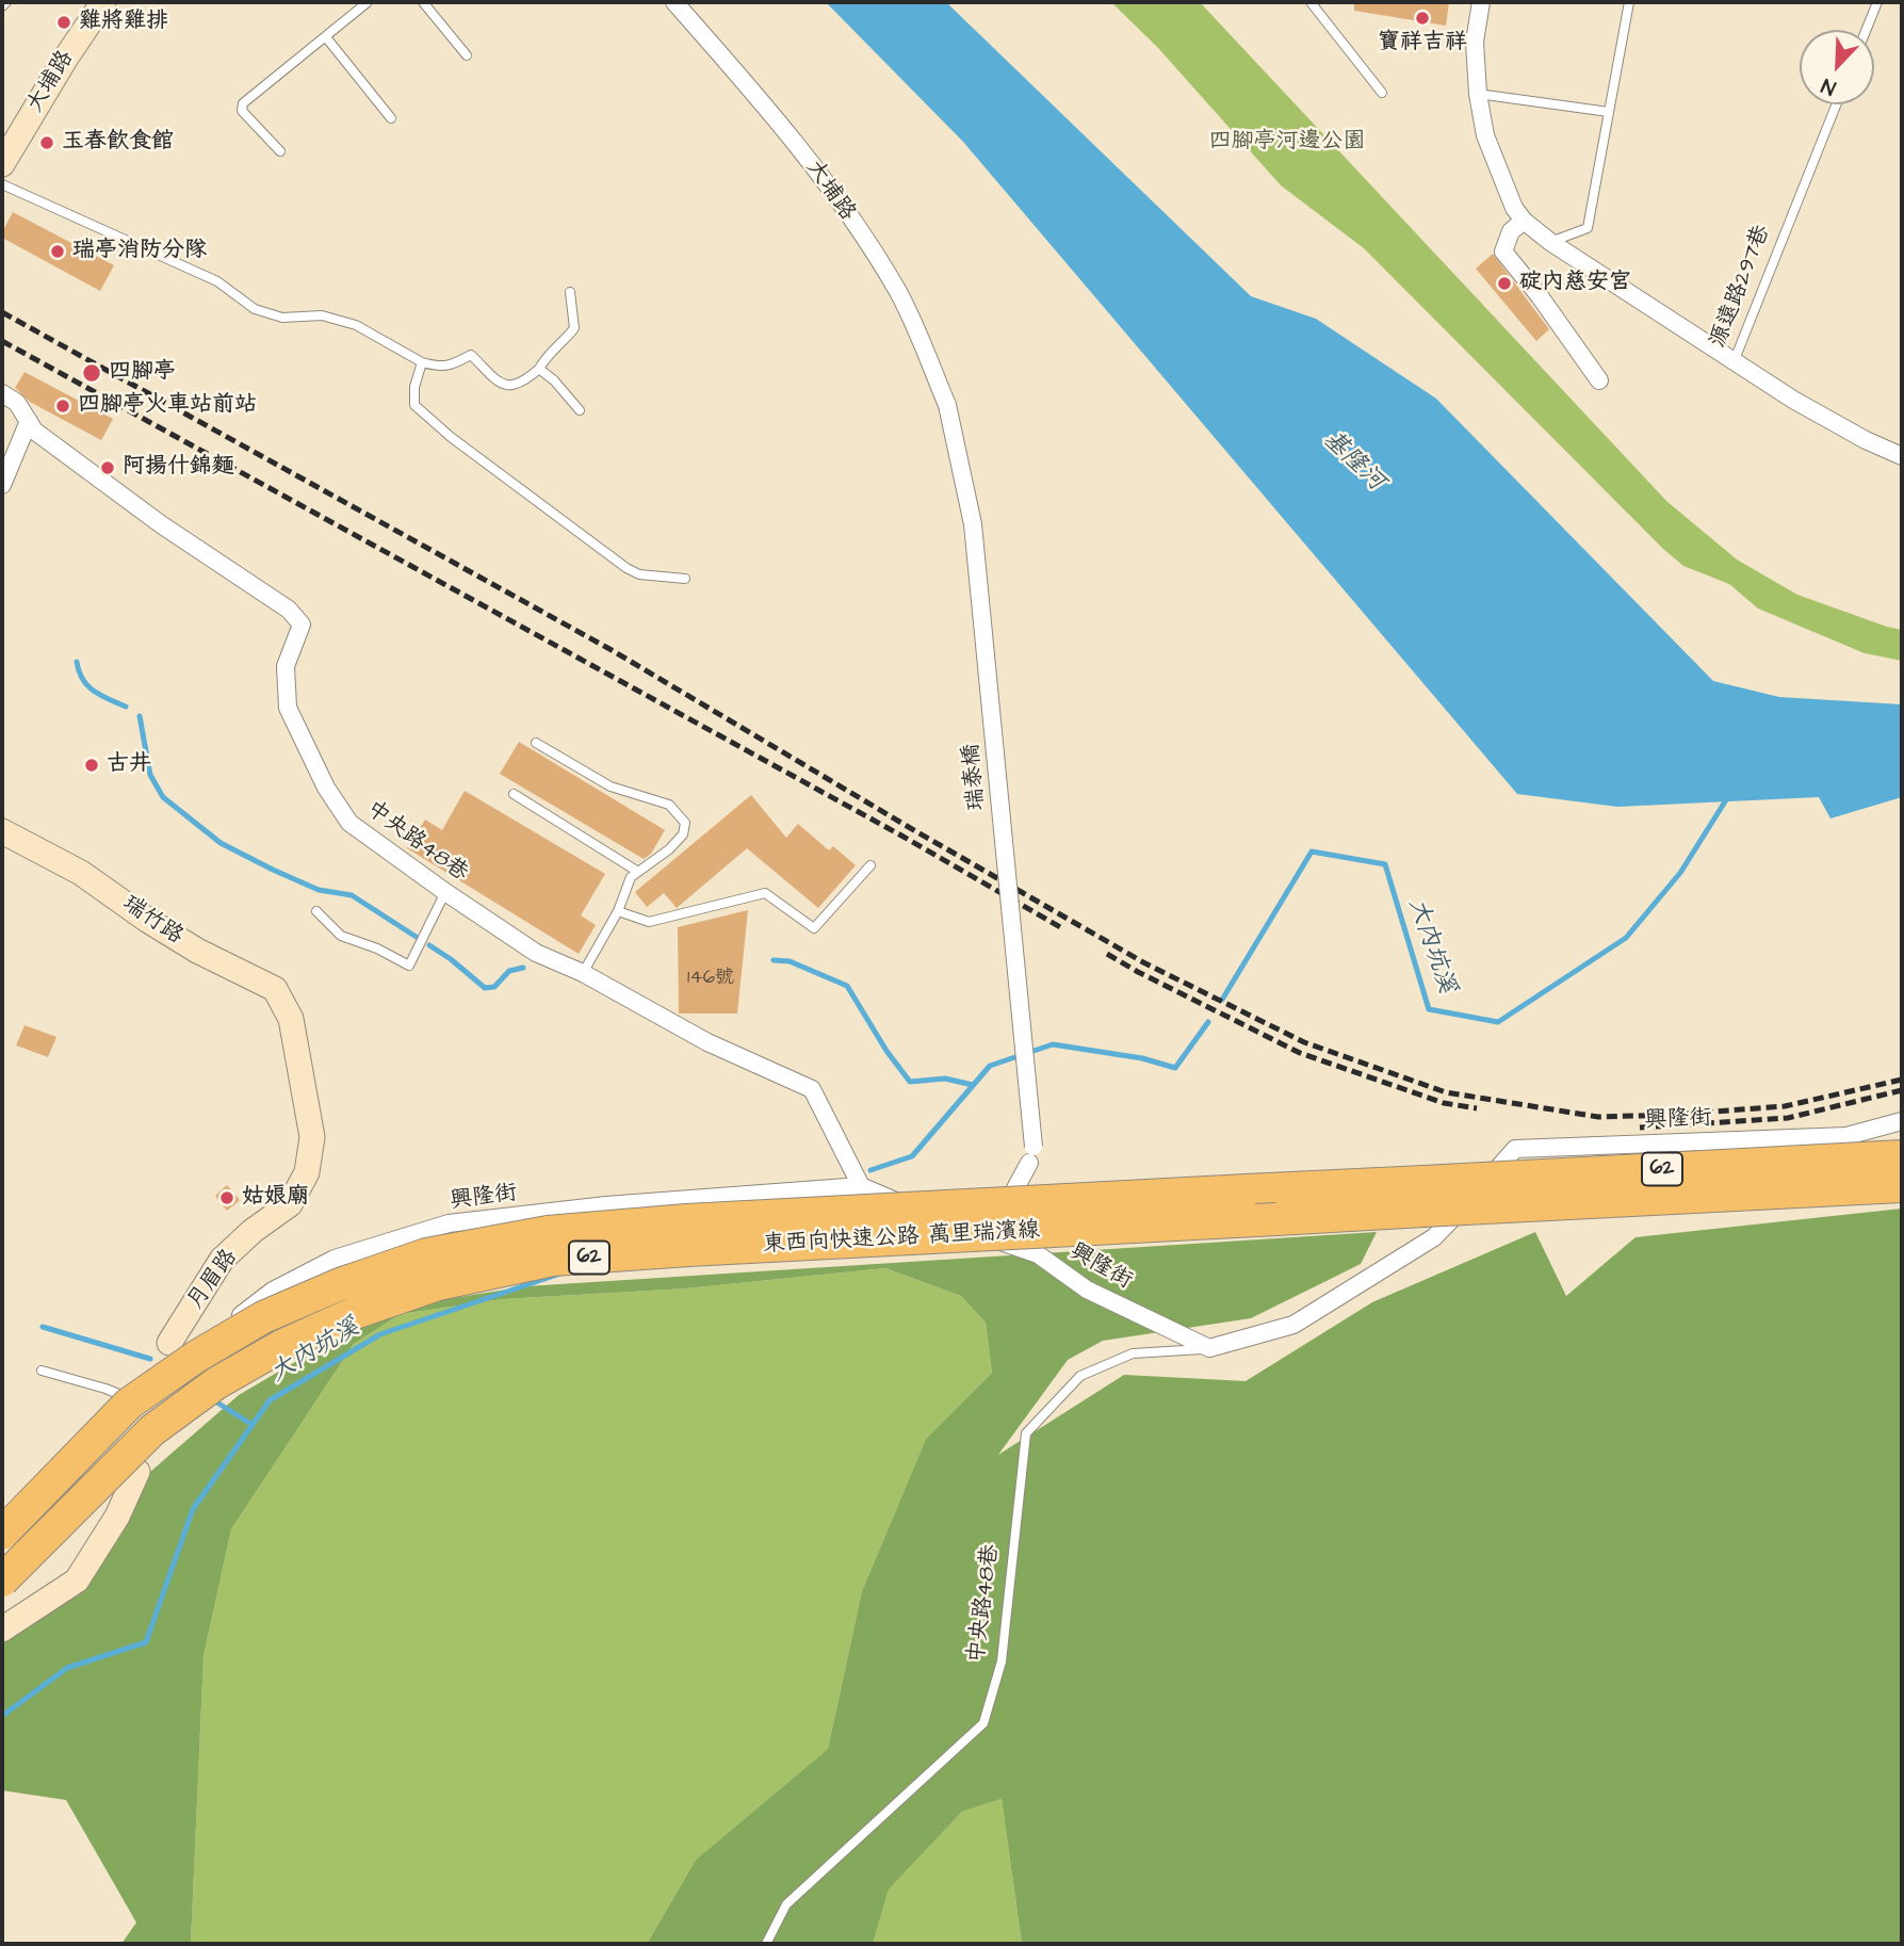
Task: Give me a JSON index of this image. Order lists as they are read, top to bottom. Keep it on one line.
{"streets":{"highway":["62","東西向快速公路 萬里瑞濱線"],"street":["大埔路","源遠路297巷","瑞泰橋","中央路48巷","瑞竹路","興隆街","月眉路"]},"crossings":[["大埔路","瑞泰橋"],["中央路48巷","興隆街"],["瑞竹路","月眉路"]],"water":["基隆河","大內坑溪"],"parks":["四腳亭河邊公園"],"places":["寶祥吉祥","雞將雞排","玉春飲食館","瑞亭消防分隊","碇內慈安宮","四腳亭","四腳亭火車站前站","阿揚什錦麵","古井","姑娘廟"],"house_numbers":["146號"],"north":"bottom left"}
